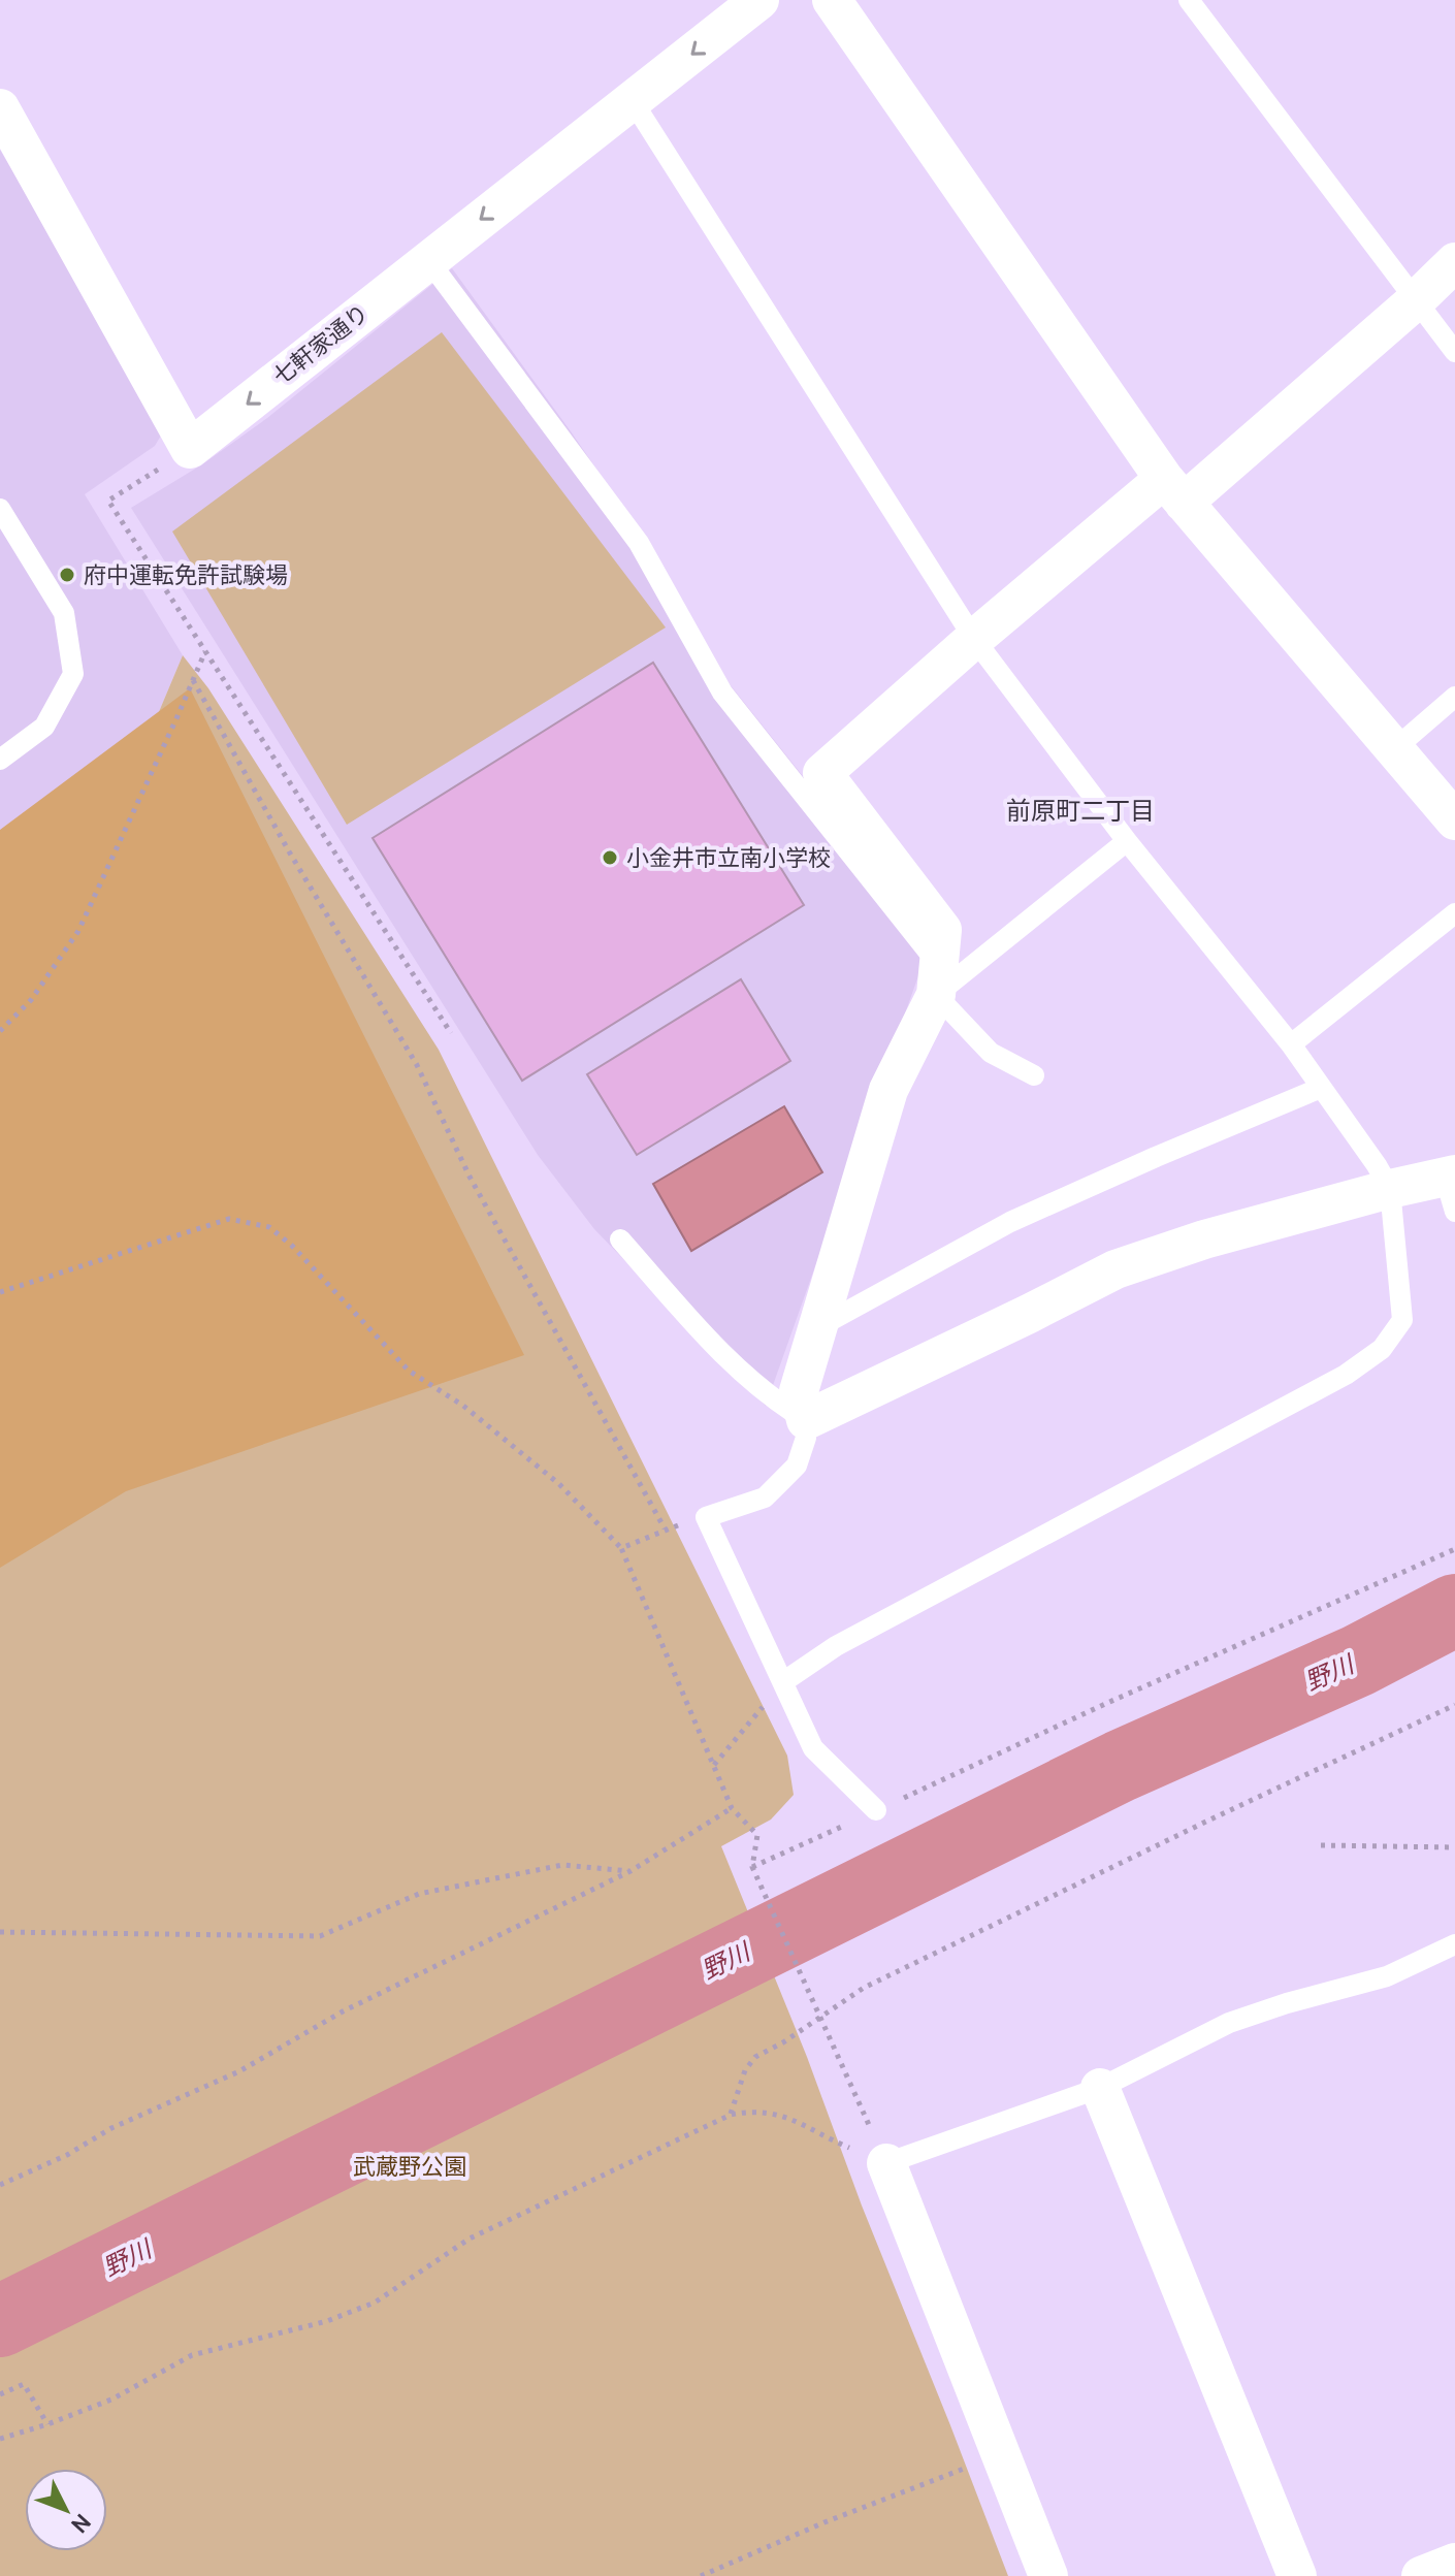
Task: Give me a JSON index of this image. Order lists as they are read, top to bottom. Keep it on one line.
{"streets":{"street":["七軒家通り"]},"one_way":["七軒家通り"],"districts":["前原町二丁目"],"water":["野川"],"parks":["武蔵野公園"],"places":["府中運転免許試験場","小金井市立南小学校"],"north":"bottom right"}
